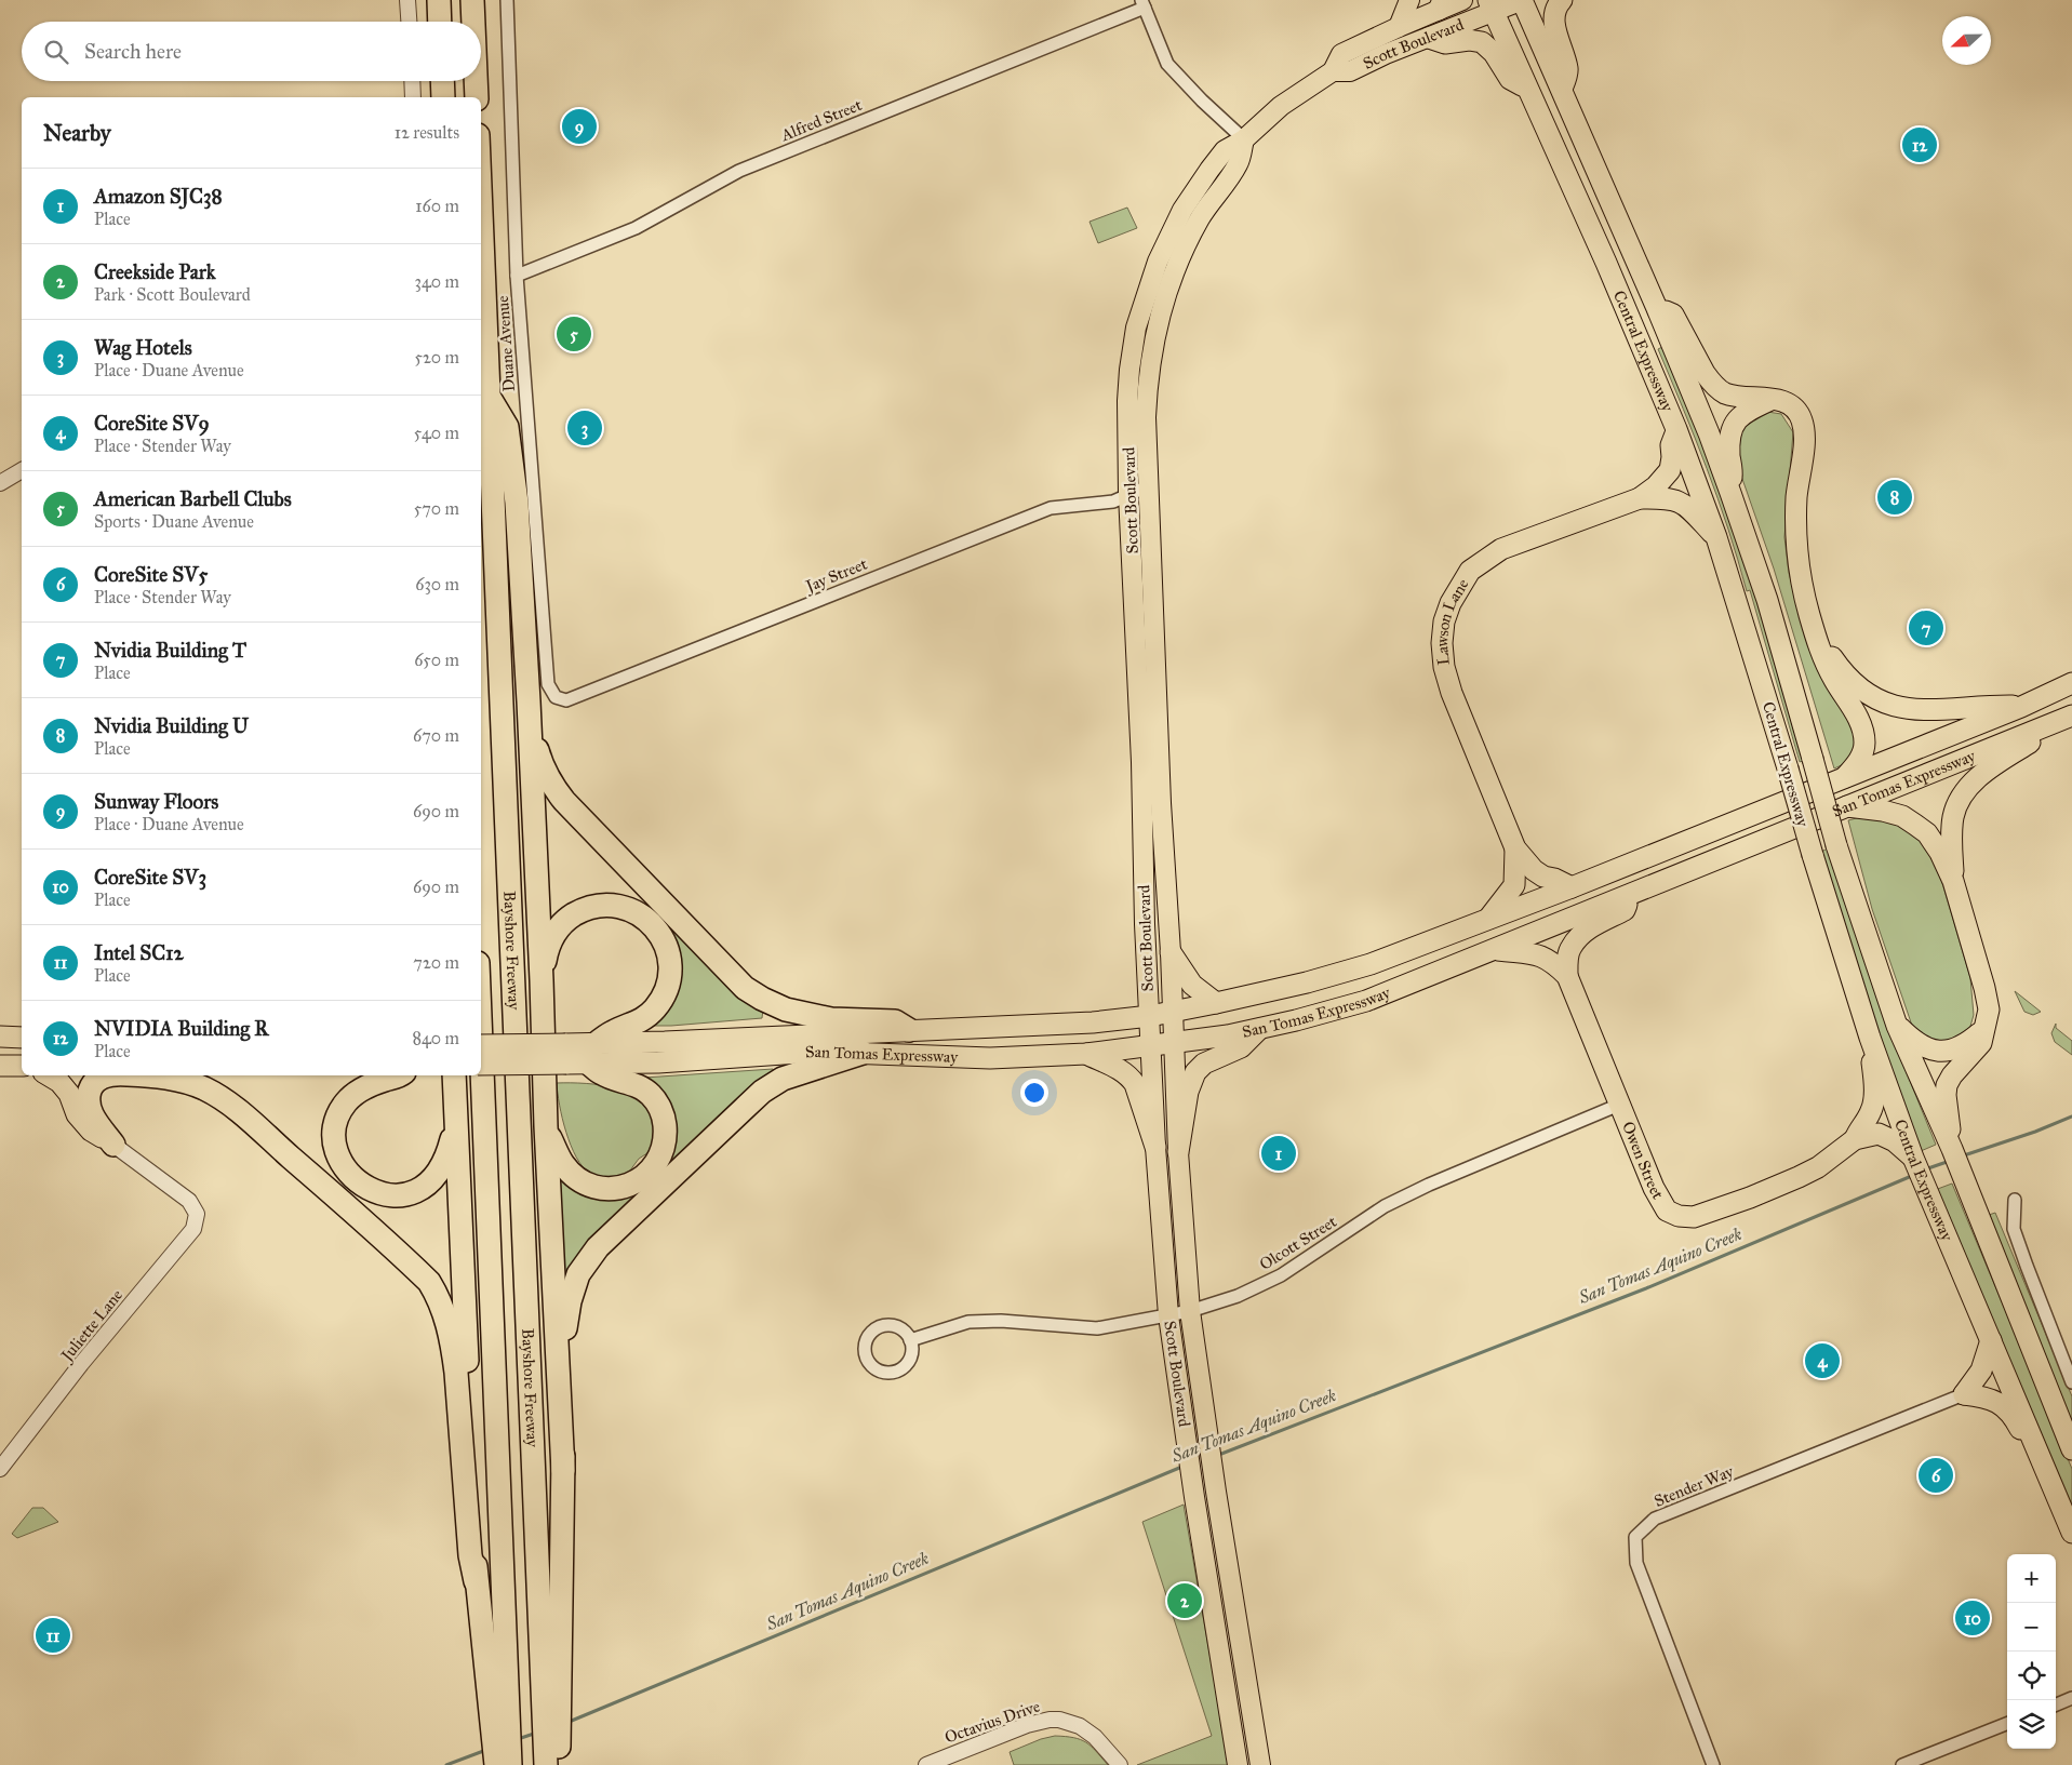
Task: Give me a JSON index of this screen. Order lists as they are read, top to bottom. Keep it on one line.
{"streets":{"highway":["Central Expressway","Lawson Lane","San Tomas Expressway","Bayshore Freeway","Owen Street"],"main road":["Scott Boulevard"],"street":["Alfred Street","Duane Avenue","Jay Street","Olcott Street","Juliette Lane","Stender Way","Octavius Drive"]},"crossings":[["Scott Boulevard","Central Expressway"],["Scott Boulevard","Jay Street"],["Scott Boulevard","San Tomas Expressway"],["Scott Boulevard","Olcott Street"],["Alfred Street","Duane Avenue"],["Duane Avenue","Jay Street"],["Owen Street","Olcott Street"]],"water":["San Tomas Aquino Creek"],"north":"left","page":{"search":"Search here","heading":["Nearby","12 results"],"pins":["9","12","5","3","8","7","1","4","6","2","10","11"],"list":[{"mark":"1","name":"Amazon SJC38","note":"Place","value":"160 m"},{"mark":"2","name":"Creekside Park","note":"Park · Scott Boulevard","value":"340 m"},{"mark":"3","name":"Wag Hotels","note":"Place · Duane Avenue","value":"520 m"},{"mark":"4","name":"CoreSite SV9","note":"Place · Stender Way","value":"540 m"},{"mark":"5","name":"American Barbell Clubs","note":"Sports · Duane Avenue","value":"570 m"},{"mark":"6","name":"CoreSite SV5","note":"Place · Stender Way","value":"630 m"},{"mark":"7","name":"Nvidia Building T","note":"Place","value":"650 m"},{"mark":"8","name":"Nvidia Building U","note":"Place","value":"670 m"},{"mark":"9","name":"Sunway Floors","note":"Place · Duane Avenue","value":"690 m"},{"mark":"10","name":"CoreSite SV3","note":"Place","value":"690 m"},{"mark":"11","name":"Intel SC12","note":"Place","value":"720 m"},{"mark":"12","name":"NVIDIA Building R","note":"Place","value":"840 m"}],"map_buttons":["+","−"]}}
